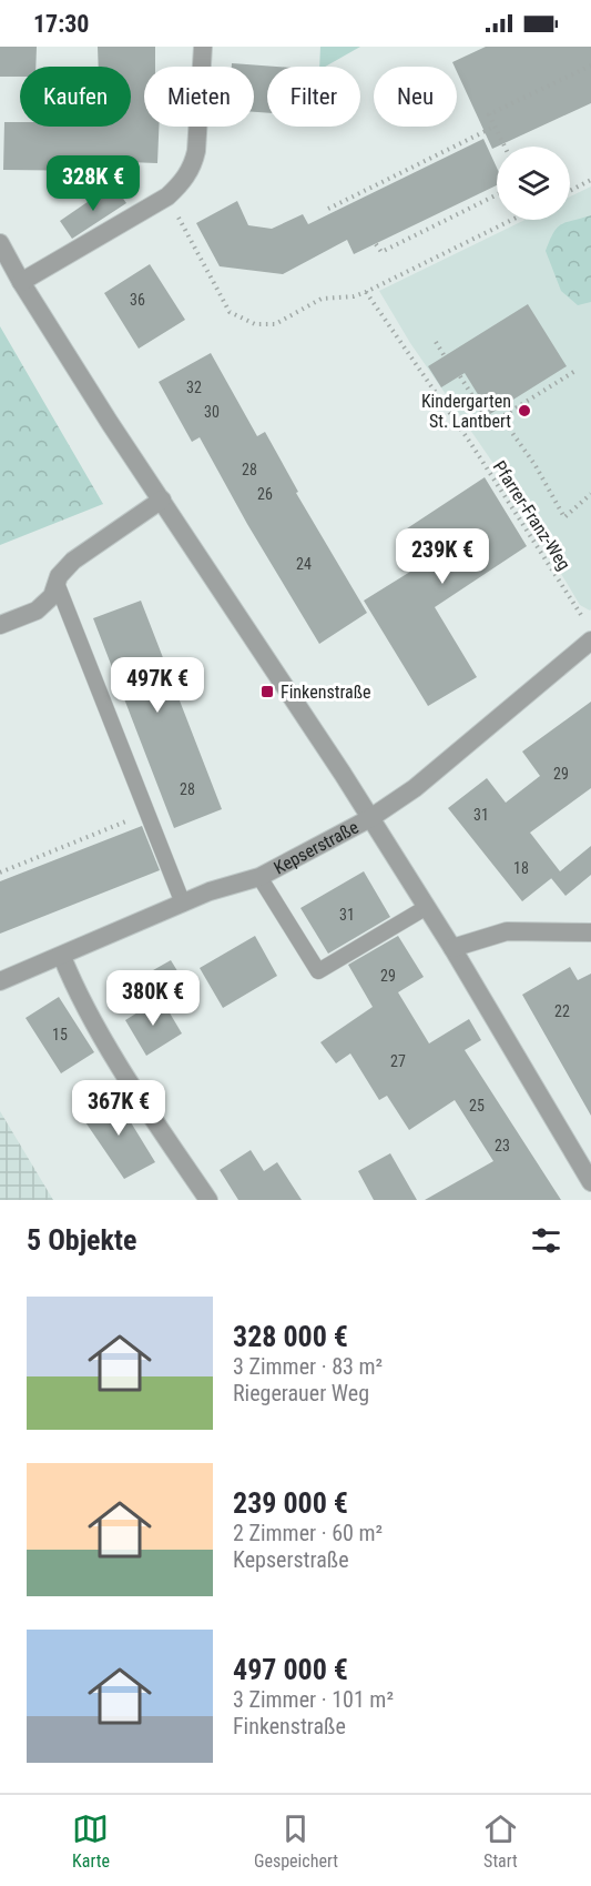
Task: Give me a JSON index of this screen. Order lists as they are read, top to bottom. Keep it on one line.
{"streets":{"street":["Kepserstraße"],"path":["Pfarrer-Franz-Weg"]},"crossings":[["Pfarrer-Franz-Weg","Kepserstraße"]],"places":{"other":["Kindergarten St. Lantbert"],"transit":["Finkenstraße"]},"house_numbers":["36","32","30","28","26","24","29","28","31","18","31","29","22","15","27","25","23"],"page":{"status":"17:30","chip":["Kaufen","Mieten","Filter","Neu"],"price":["328K €","239K €","497K €","380K €","367K €"],"heading":"5 Objekte","list":[{"name":"328 000 €","note":"3 Zimmer · 83 m² · Riegerauer Weg"},{"name":"239 000 €","note":"2 Zimmer · 60 m² · Kepserstraße"},{"name":"497 000 €","note":"3 Zimmer · 101 m² · Finkenstraße"}],"tabs":["Karte","Gespeichert","Start"]}}
